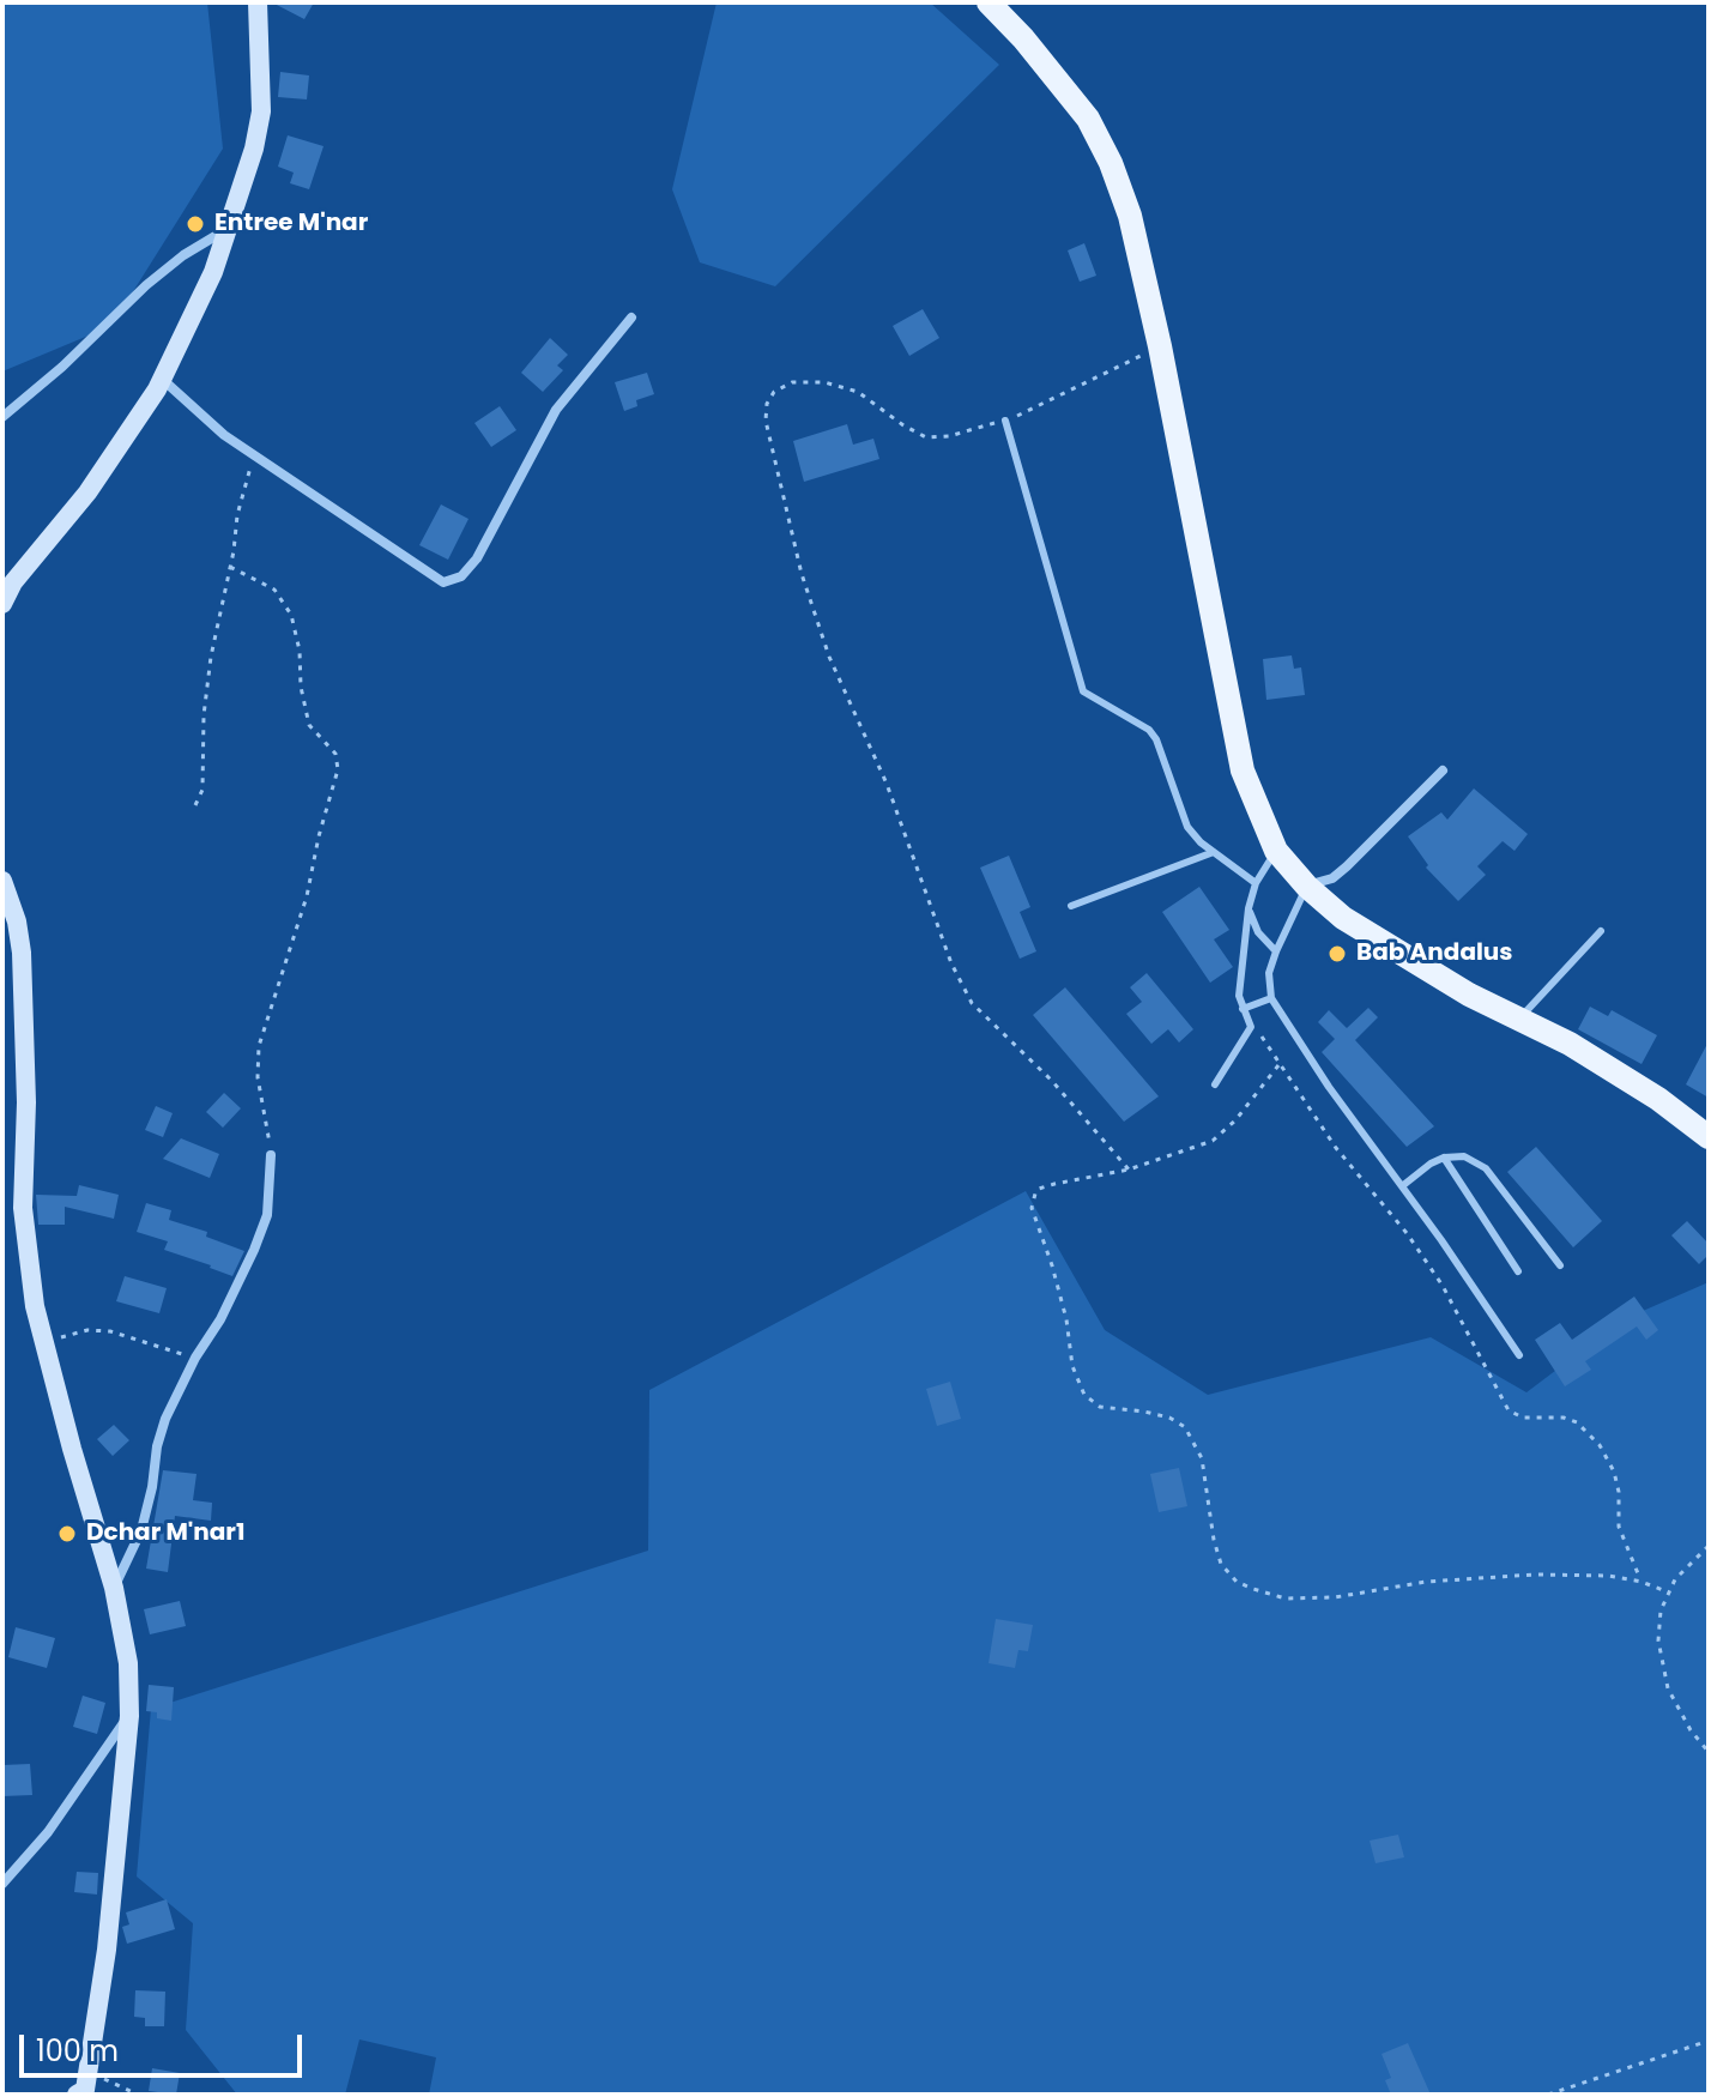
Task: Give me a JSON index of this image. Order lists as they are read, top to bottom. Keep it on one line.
{"places":["Entree M'nar","Bab Andalus","Dchar M'nar1"],"scale_bar":"100 m"}
